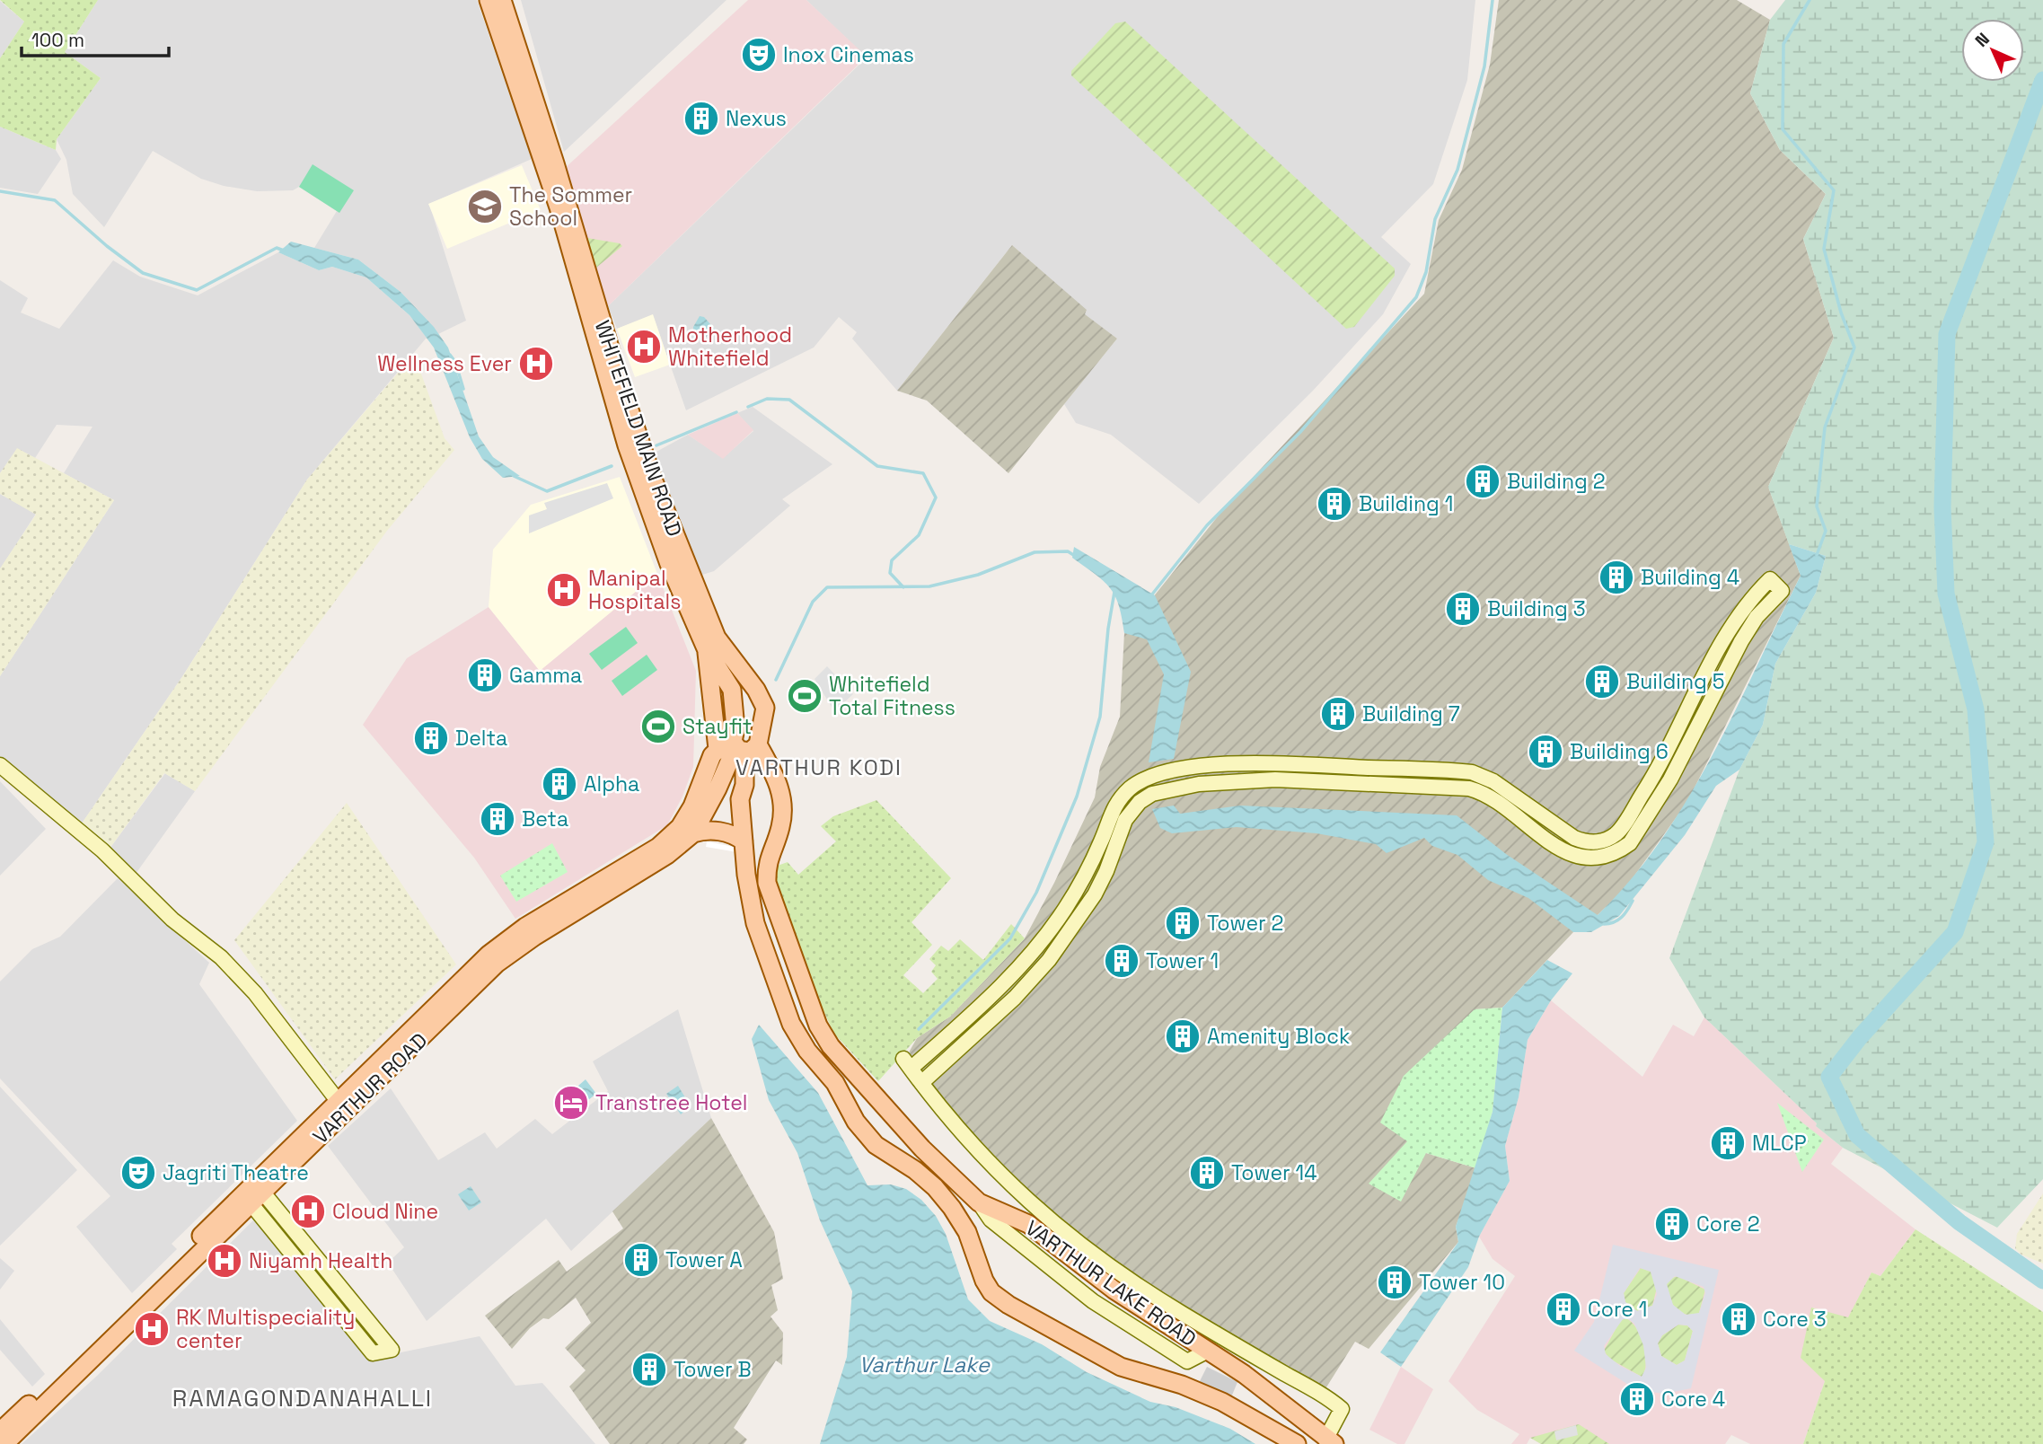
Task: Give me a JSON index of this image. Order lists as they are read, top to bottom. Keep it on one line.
{"streets":{"main road":["WHITEFIELD MAIN ROAD","VARTHUR ROAD","VARTHUR LAKE ROAD"]},"crossings":[["WHITEFIELD MAIN ROAD","VARTHUR ROAD"],["WHITEFIELD MAIN ROAD","VARTHUR LAKE ROAD"],["VARTHUR ROAD","VARTHUR LAKE ROAD"]],"districts":["VARTHUR KODI","RAMAGONDANAHALLI"],"water":["Varthur Lake"],"places":{"theatre":["Inox Cinemas","Jagriti Theatre"],"building":["Nexus","Building 2","Building 1","Building 4","Building 3","Gamma","Building 5","Building 7","Delta","Building 6","Alpha","Beta","Tower 2","Tower 1","Amenity Block","MLCP","Tower 14","Core 2","Tower A","Tower 10","Core 1","Core 3","Tower B","Core 4"],"school or university":["The Sommer School"],"hospital":["Motherhood Whitefield","Wellness Ever","Manipal Hospitals","Cloud Nine","Niyamh Health","RK Multispeciality center"],"sports":["Whitefield Total Fitness","Stayfit"],"hotel":["Transtree Hotel"]},"scale_bar":"100 m","north":"top left"}
